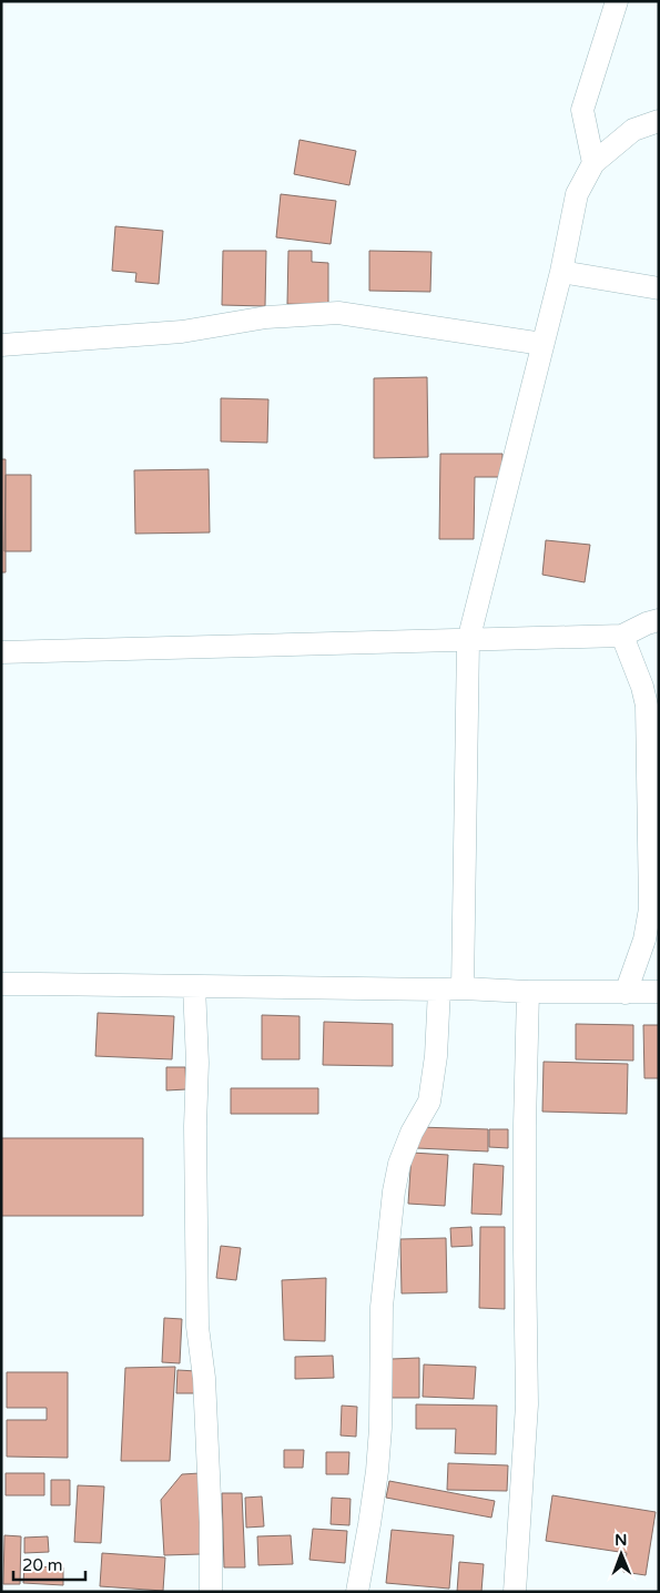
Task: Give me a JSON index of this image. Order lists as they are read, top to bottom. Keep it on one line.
{"scale_bar":"20 m","north":"top"}
